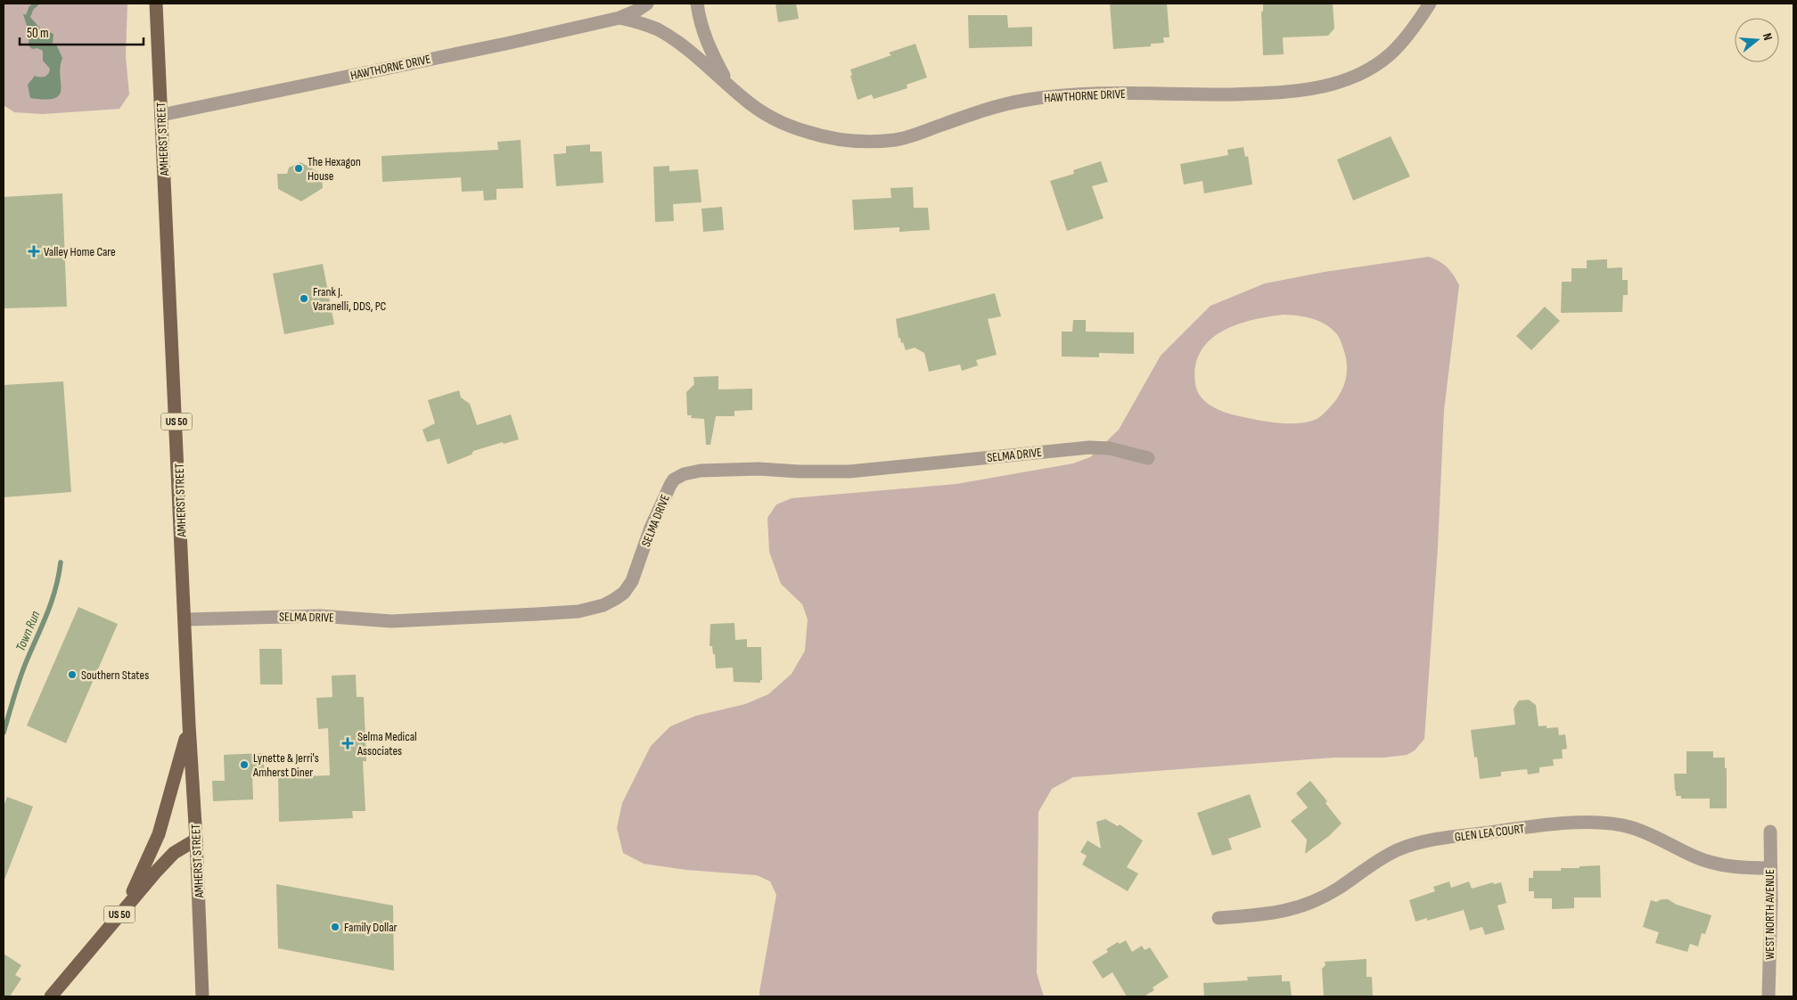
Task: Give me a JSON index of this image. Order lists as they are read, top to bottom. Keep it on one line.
{"streets":{"main road":["AMHERST STREET","US 50"],"street":["HAWTHORNE DRIVE","SELMA DRIVE","GLEN LEA COURT","WEST NORTH AVENUE"]},"crossings":[["HAWTHORNE DRIVE","AMHERST STREET"],["AMHERST STREET","US 50"],["AMHERST STREET","SELMA DRIVE"],["GLEN LEA COURT","WEST NORTH AVENUE"]],"water":["Town Run"],"places":{"other":["The Hexagon House","Frank J. Varanelli, DDS, PC","Southern States","Lynette & Jerri's Amherst Diner","Family Dollar"],"health":["Valley Home Care","Selma Medical Associates"]},"scale_bar":"50 m","north":"right"}
